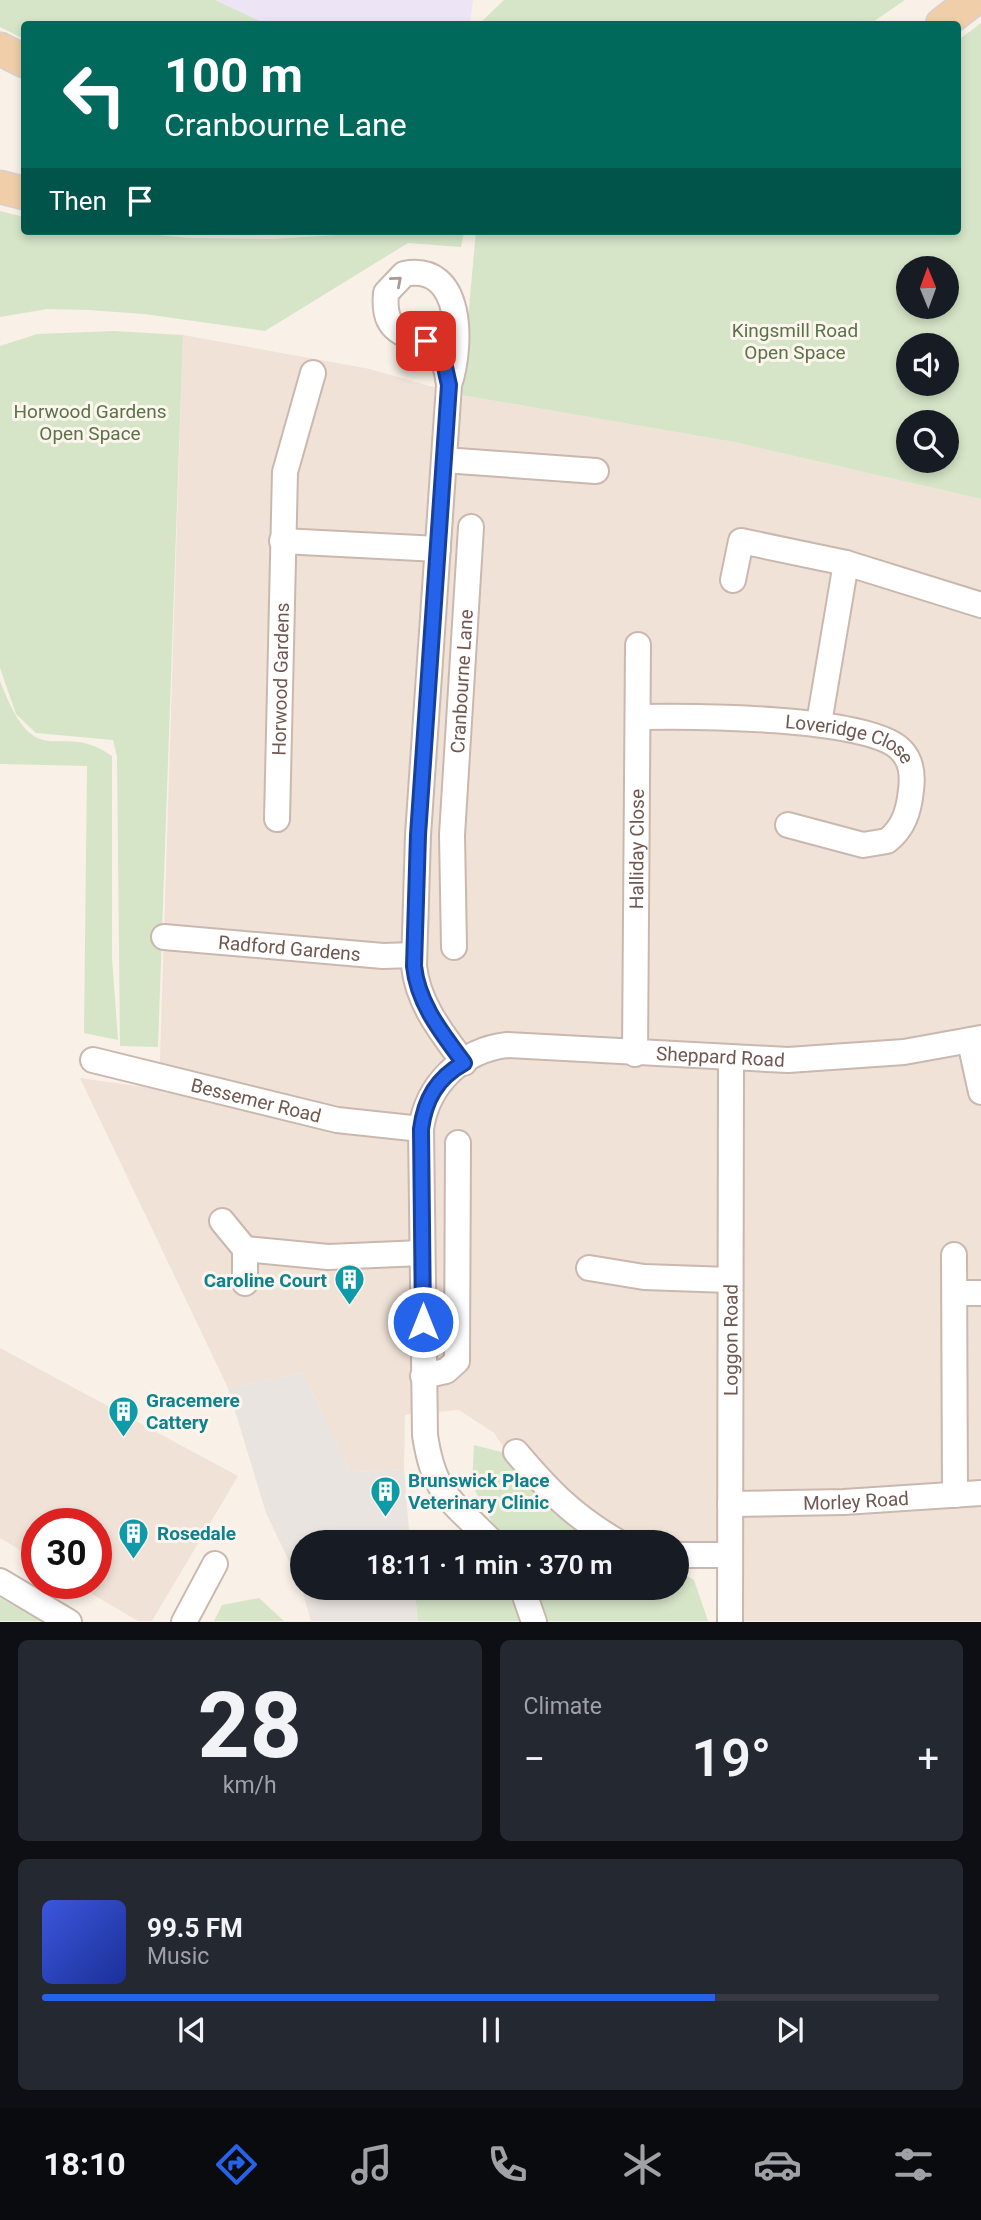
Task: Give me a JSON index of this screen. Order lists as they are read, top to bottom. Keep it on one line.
{"streets":{"street":["Horwood Gardens","Cranbourne Lane","Loveridge Close","Halliday Close","Radford Gardens","Sheppard Road","Bessemer Road","Loggon Road","Morley Road"]},"crossings":[["Cranbourne Lane","Radford Gardens"],["Cranbourne Lane","Sheppard Road"],["Loveridge Close","Halliday Close"],["Halliday Close","Sheppard Road"],["Sheppard Road","Loggon Road"],["Loggon Road","Morley Road"]],"parks":["Kingsmill Road Open Space","Horwood Gardens Open Space"],"places":{"building":["Caroline Court","Gracemere Cattery","Brunswick Place Veterinary Clinic","Rosedale"]},"north":"top","page":{"turn":["100 m","Cranbourne Lane"],"then":"Then","limit":"30","trip":"18:11 · 1 min · 370 m","tile":[["28","km/h"],"Climate"],"heat":["−","19°","+"],"song":["99.5 FM","Music"],"tabs":"18:10"}}
